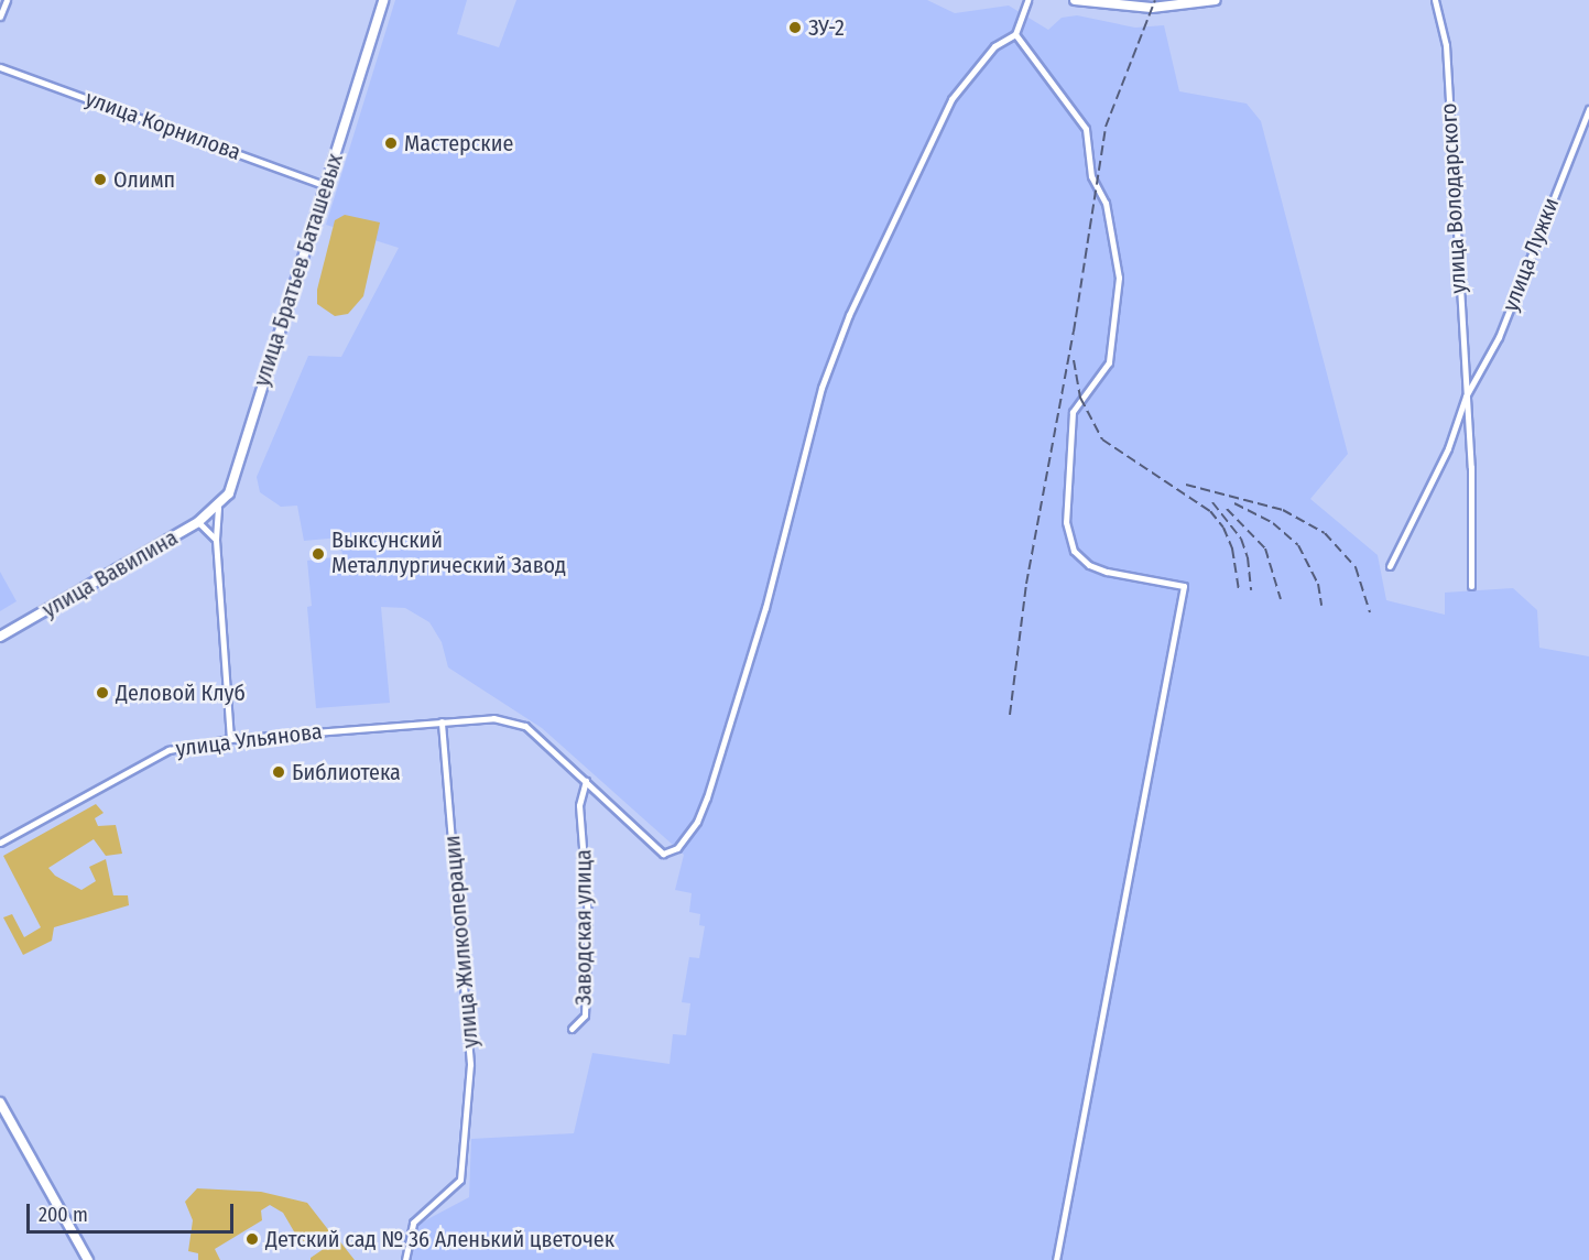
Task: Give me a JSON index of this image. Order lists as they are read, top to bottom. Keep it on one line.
{"streets":{"street":["улица Корнилова","улица Володарского","улица Лужки","улица Братьев Баташевых","улица Вавилина","улица Ульянова","Заводская улица","улица Жилкооперации"]},"crossings":[["улица Корнилова","улица Братьев Баташевых"],["улица Володарского","улица Лужки"],["улица Братьев Баташевых","улица Вавилина"],["улица Братьев Баташевых","улица Ульянова"],["улица Ульянова","Заводская улица"],["улица Ульянова","улица Жилкооперации"]],"places":["ЗУ-2","Мастерские","Олимп","Выксунский Металлургический Завод","Деловой Клуб","Библиотека","Детский сад № 36 Аленький цветочек"],"scale_bar":"200 m"}
